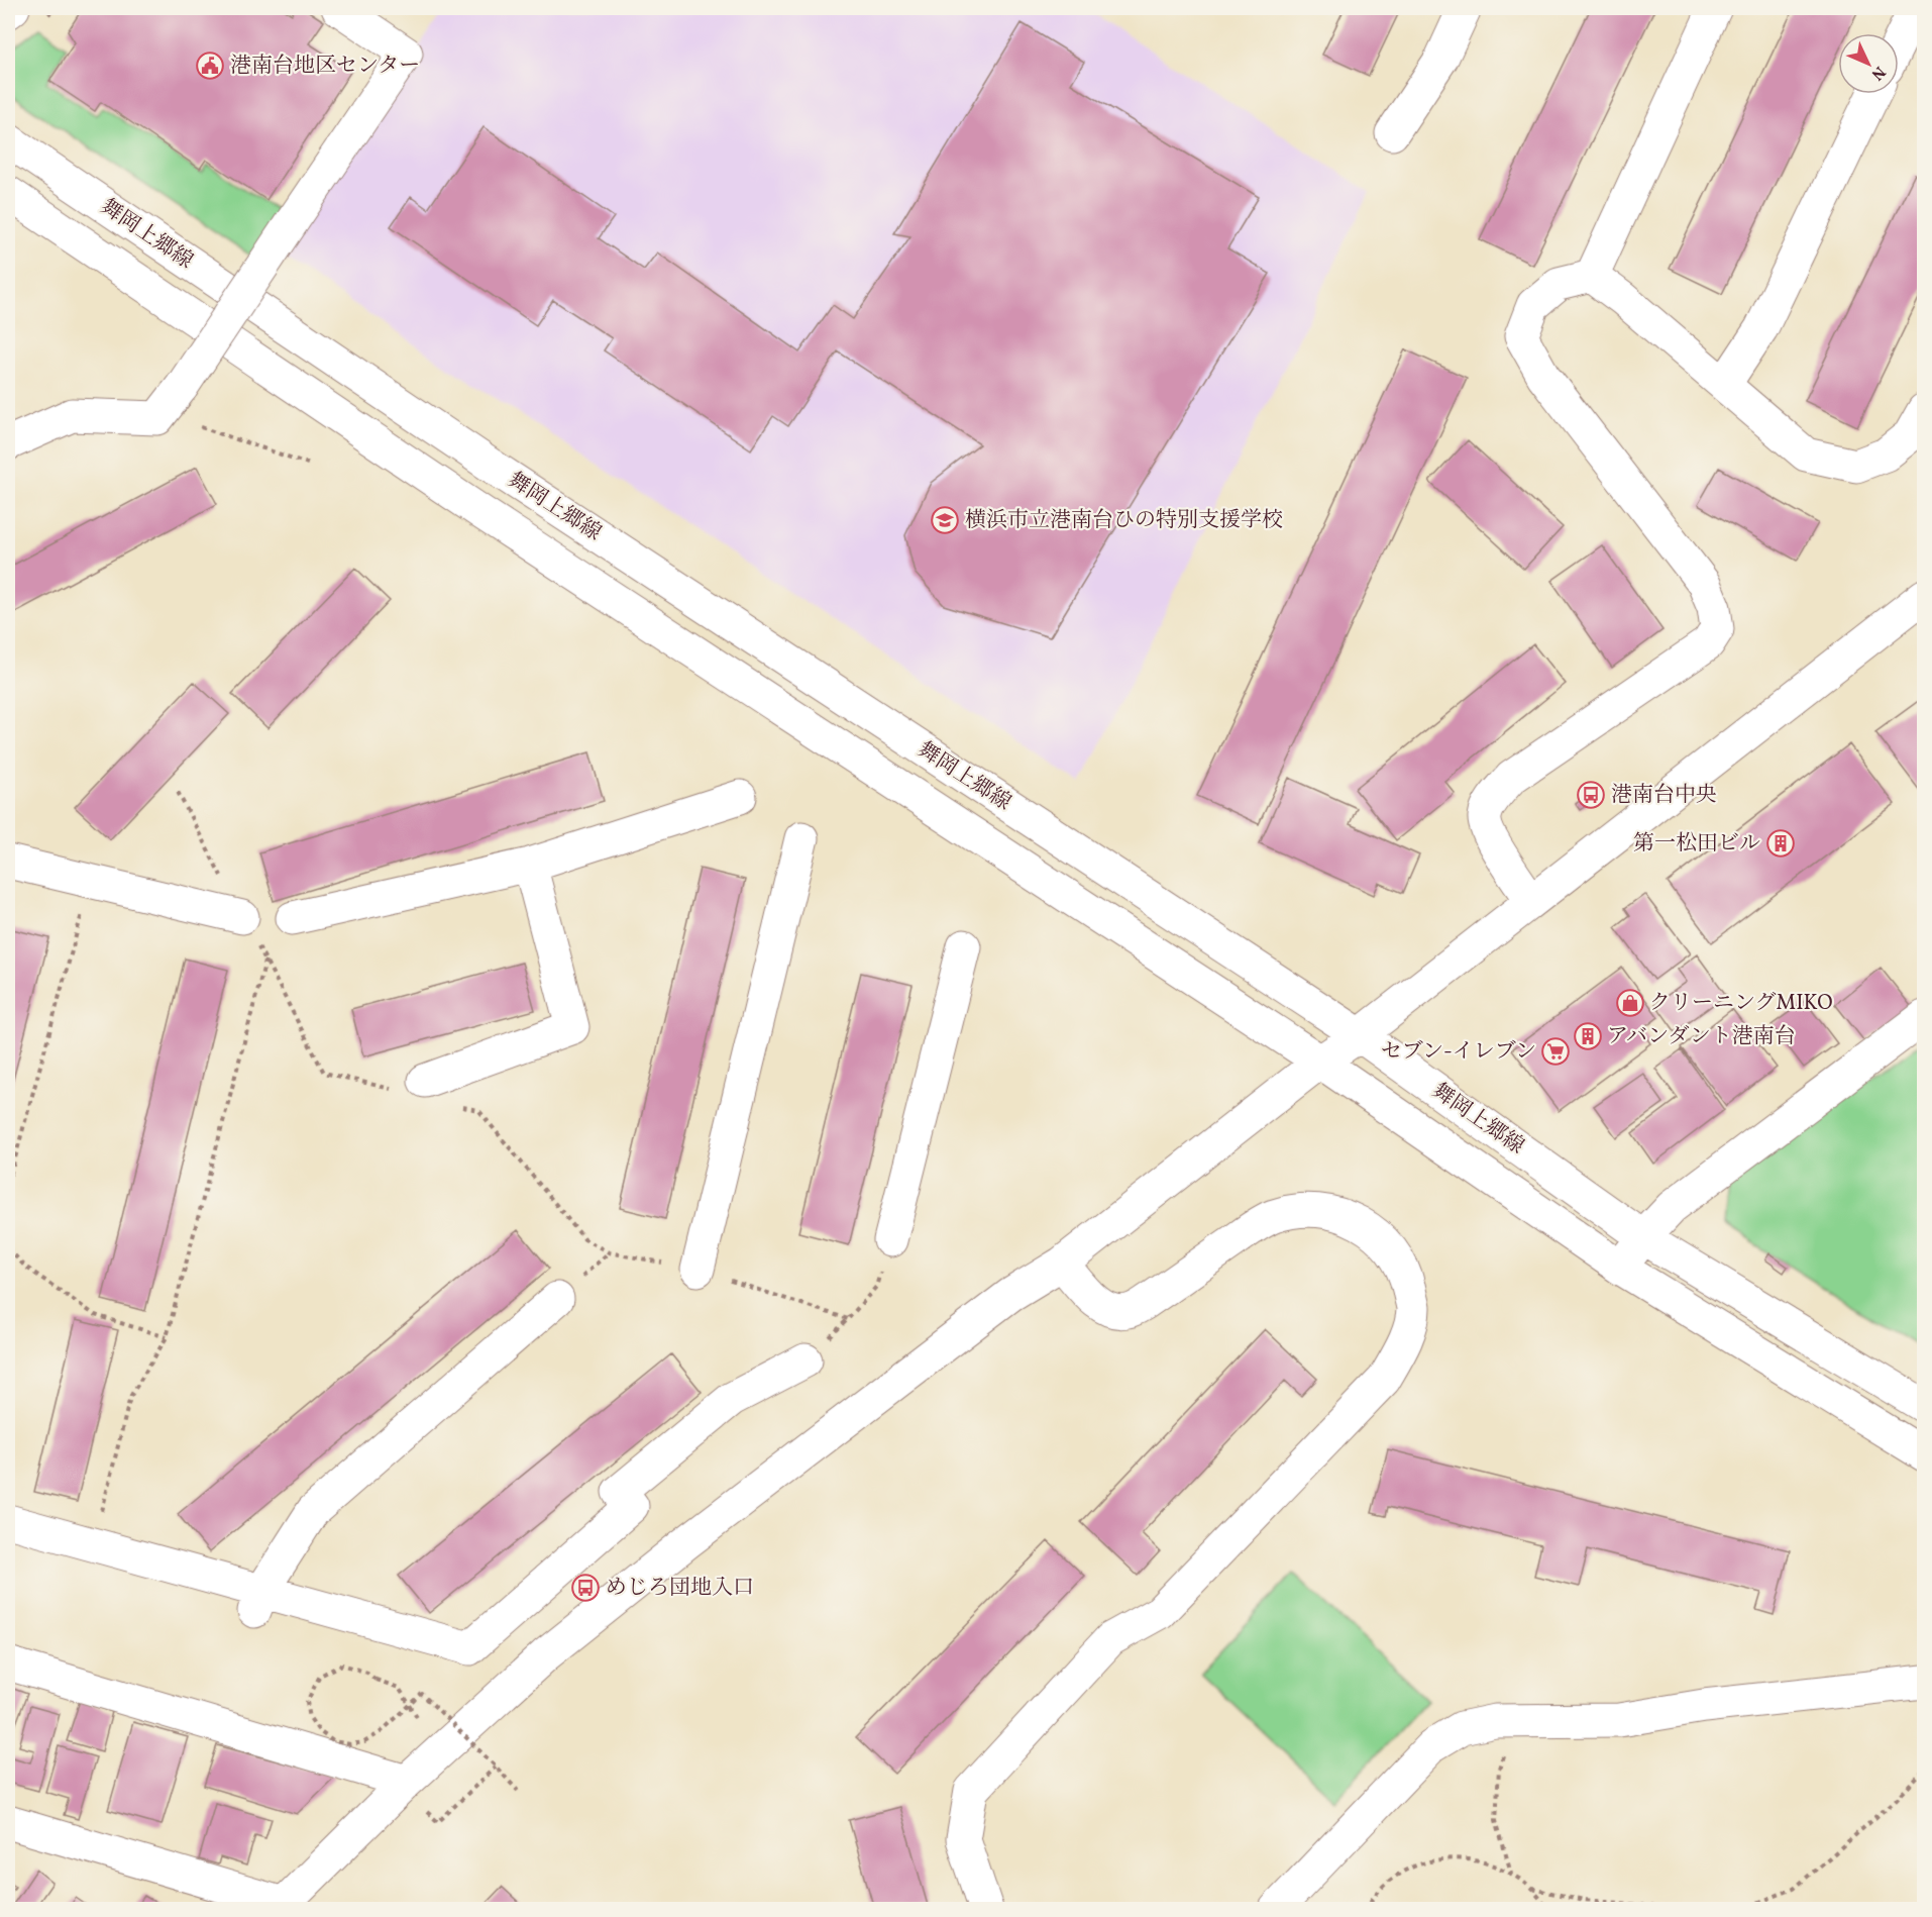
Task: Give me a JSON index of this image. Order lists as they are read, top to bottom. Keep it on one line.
{"streets":{"street":["舞岡上郷線"]},"places":{"public building":["港南台地区センター"],"school or university":["横浜市立港南台ひの特別支援学校"],"bus stop":["港南台中央","めじろ団地入口"],"building":["第一松田ビル","アバンダント港南台"],"shop":["クリーニングMIKO"],"supermarket":["セブン-イレブン"]},"north":"bottom right"}
